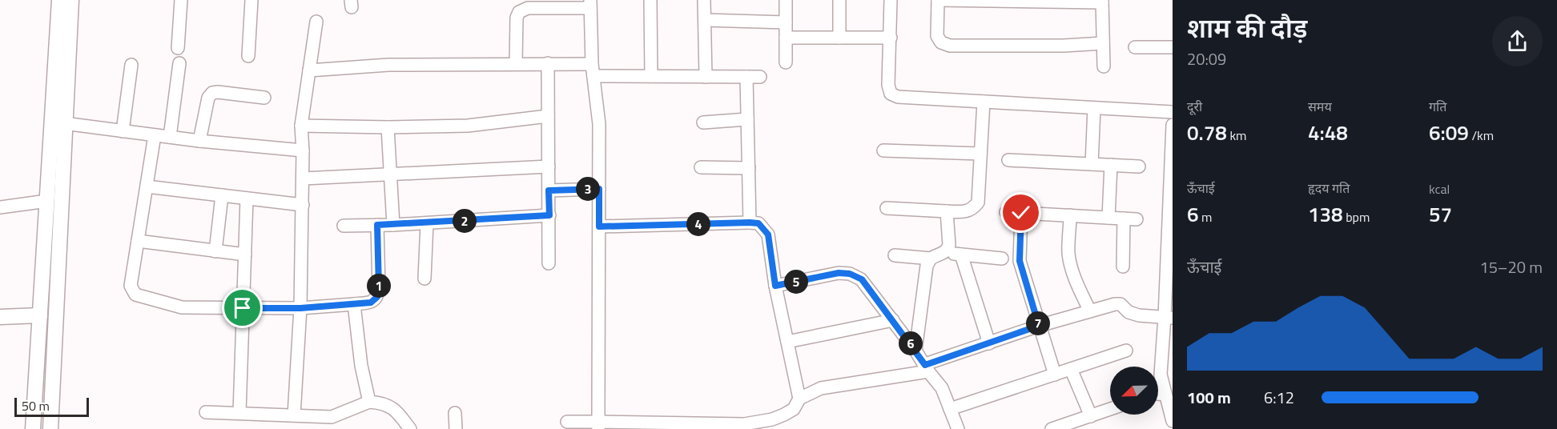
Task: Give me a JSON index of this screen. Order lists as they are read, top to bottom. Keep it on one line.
{"scale_bar":"50 m","north":"bottom left","page":{"heading":["शाम की दौड़","20:09"],"stats":[["दूरी","0.78 km"],["समय","4:48"],["गति","6:09 /km"],["ऊँचाई","6 m"],["हृदय गति","138 bpm"],["kcal","57"]],"pins":["3","2","4","5","1","7","6"],"chart":["ऊँचाई","15–20 m"],"list":[{"name":"100 m","note":"6:12"}],"scale":"50 m"}}
